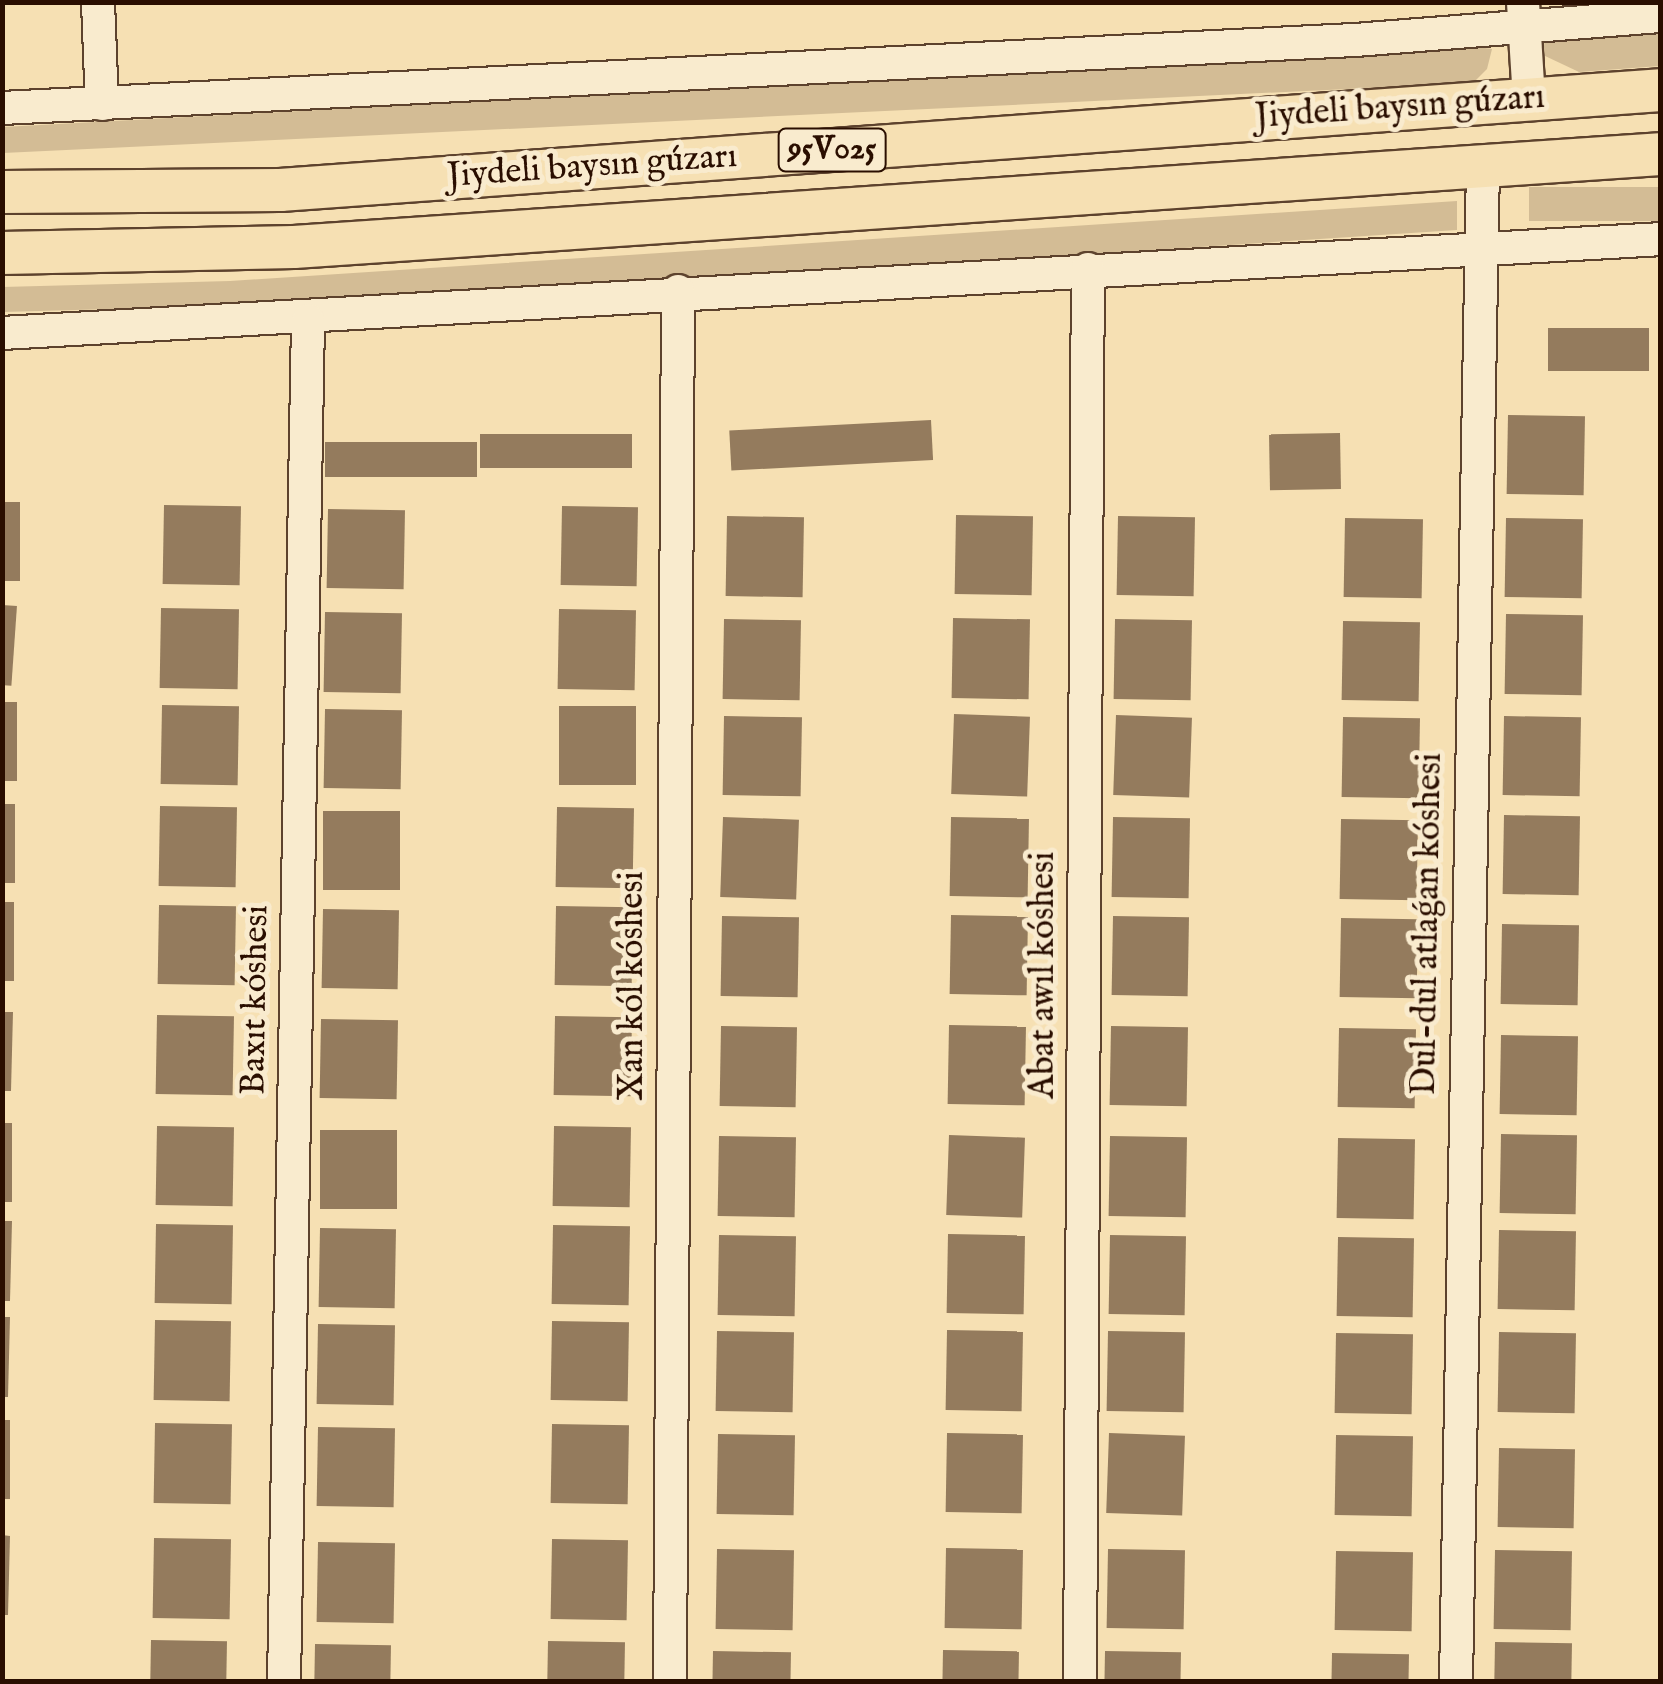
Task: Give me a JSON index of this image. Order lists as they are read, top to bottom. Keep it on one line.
{"streets":{"main road":["Jiydeli baysın gúzarı","95V025"],"street":["Dul-dul atlaǵan kóshesi","Abat awıl kóshesi","Xan kól kóshesi","Baxıt kóshesi"]},"crossings":[["Jiydeli baysın gúzarı","Dul-dul atlaǵan kóshesi"]]}
